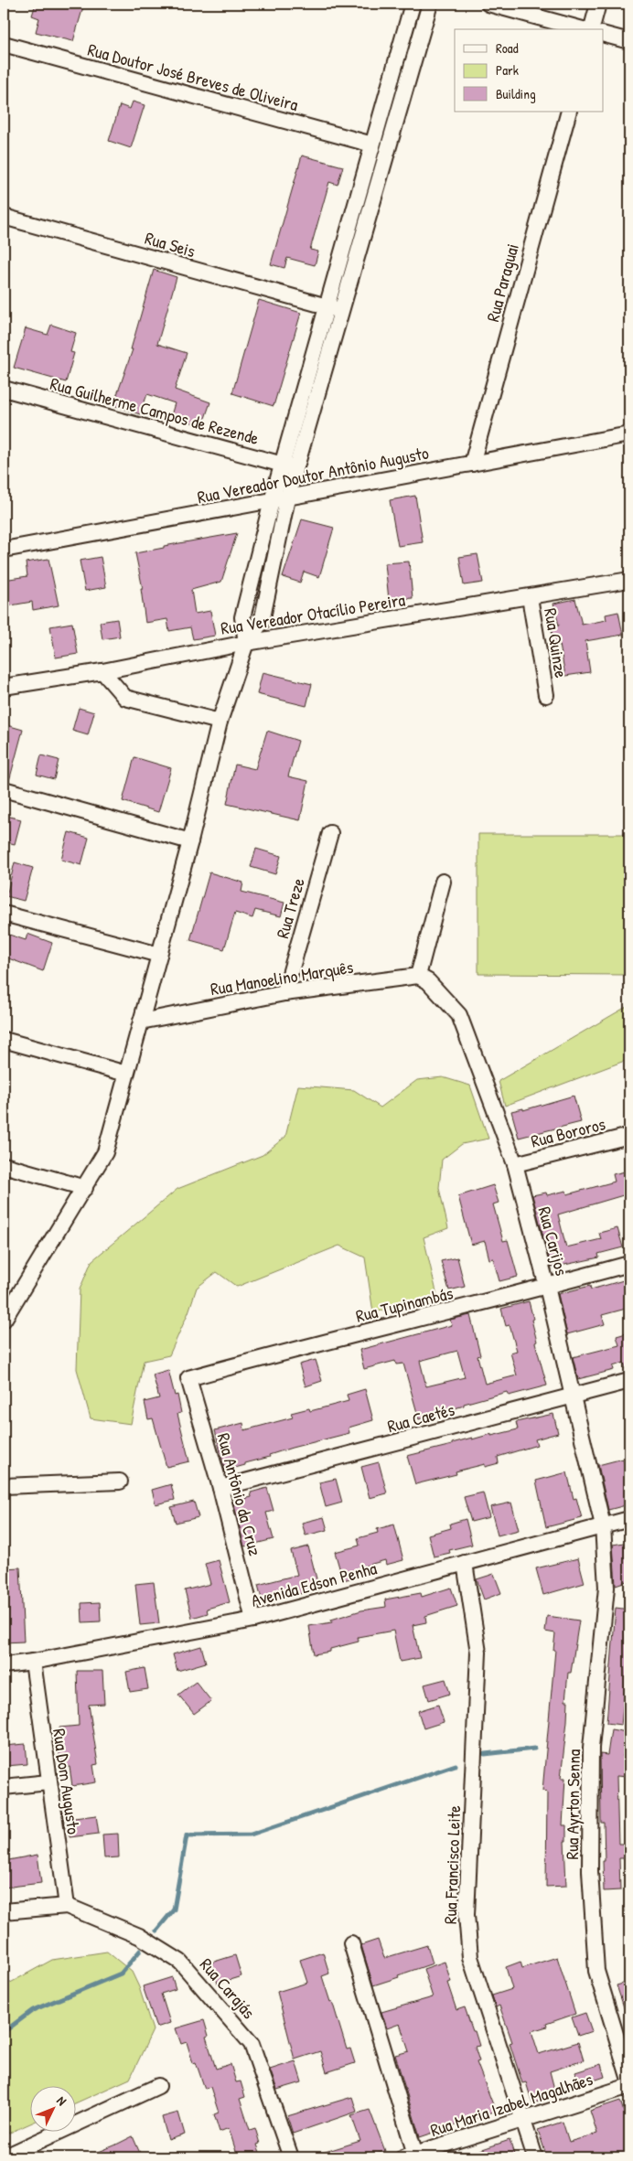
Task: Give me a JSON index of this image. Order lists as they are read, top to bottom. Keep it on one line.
{"streets":{"street":["Rua Doutor José Breves de Oliveira","Rua Seis","Rua Paraguai","Rua Guilherme Campos de Rezende","Rua Vereador Doutor Antônio Augusto","Rua Vereador Otacílio Pereira","Rua Quinze","Rua Treze","Rua Manoelino Marquês","Rua Bororos","Rua Carijos","Rua Tupinambás","Rua Caetés","Rua Antônio da Cruz","Avenida Edson Penha","Rua Dom Augusto","Rua Ayrton Senna","Rua Francisco Leite","Rua Carajás","Rua Maria Izabel Magalhães"]},"crossings":[["Rua Paraguai","Rua Vereador Doutor Antônio Augusto"],["Rua Vereador Otacílio Pereira","Rua Quinze"],["Rua Treze","Rua Manoelino Marquês"],["Rua Manoelino Marquês","Rua Carijos"],["Rua Bororos","Rua Carijos"],["Rua Carijos","Rua Tupinambás"],["Rua Carijos","Rua Caetés"],["Rua Carijos","Avenida Edson Penha"],["Rua Carijos","Rua Ayrton Senna"],["Rua Tupinambás","Rua Antônio da Cruz"],["Rua Caetés","Rua Antônio da Cruz"],["Rua Antônio da Cruz","Avenida Edson Penha"],["Avenida Edson Penha","Rua Dom Augusto"],["Avenida Edson Penha","Rua Ayrton Senna"],["Avenida Edson Penha","Rua Francisco Leite"],["Rua Dom Augusto","Rua Carajás"],["Rua Francisco Leite","Rua Maria Izabel Magalhães"]],"legend":["Road","Park","Building"],"north":"top right"}
